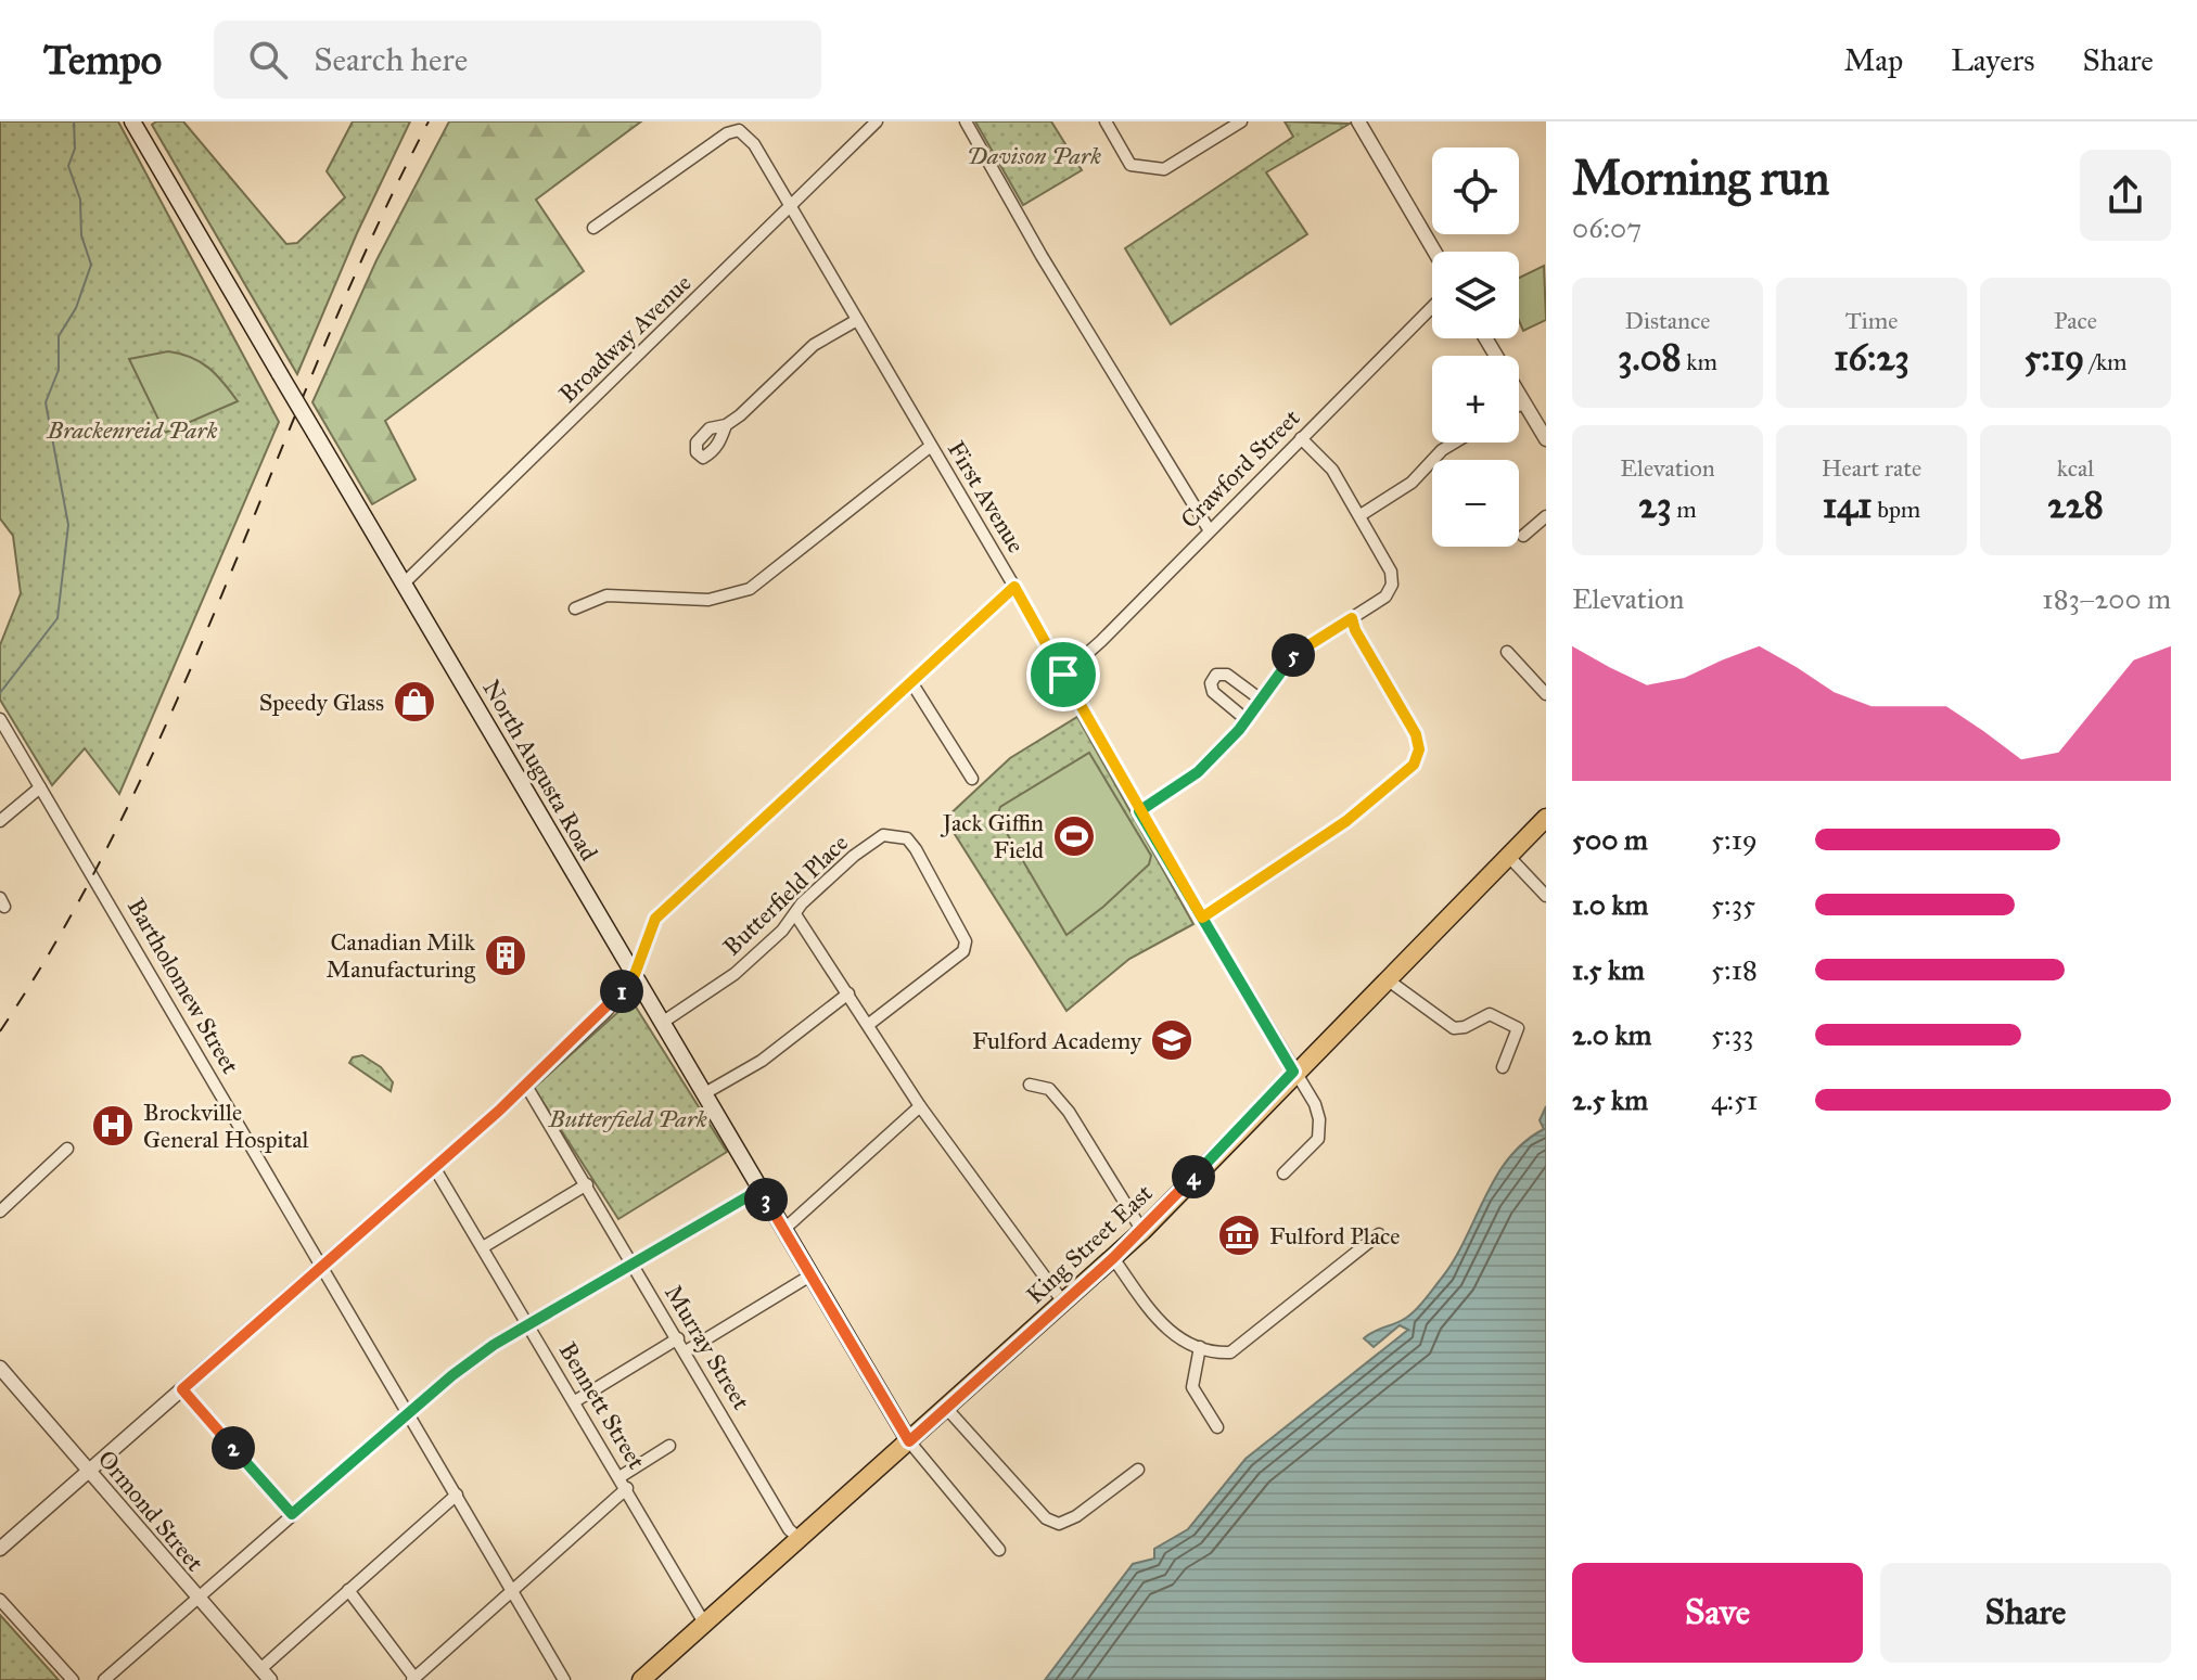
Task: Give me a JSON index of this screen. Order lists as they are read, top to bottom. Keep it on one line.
{"streets":{"main road":["North Augusta Road","King Street East"],"street":["Broadway Avenue","Crawford Street","First Avenue","Butterfield Place","Bartholomew Street","Murray Street","Bennett Street","Ormond Street"]},"crossings":[["Broadway Avenue","First Avenue"],["Broadway Avenue","North Augusta Road"],["Crawford Street","First Avenue"],["First Avenue","King Street East"],["North Augusta Road","Butterfield Place"],["North Augusta Road","King Street East"],["King Street East","Murray Street"],["King Street East","Bennett Street"]],"parks":["Davison Park","Brackenreid Park","Butterfield Park"],"places":{"shop":["Speedy Glass"],"sports":["Jack Giffin Field"],"building":["Canadian Milk Manufacturing"],"school or university":["Fulford Academy"],"hospital":["Brockville General Hospital"],"museum":["Fulford Place"]},"page":{"header":"Tempo","search":"Search here","nav":["Map","Layers","Share"],"heading":["Morning run","06:07"],"map_buttons":["+","−"],"stats":[["Distance","3.08 km"],["Time","16:23"],["Pace","5:19 /km"],["Elevation","23 m"],["Heart rate","141 bpm"],["kcal","228"]],"chart":["Elevation","183–200 m"],"pins":["5","1","4","3","2"],"list":[{"name":"500 m","note":"5:19"},{"name":"1.0 km","note":"5:35"},{"name":"1.5 km","note":"5:18"},{"name":"2.0 km","note":"5:33"},{"name":"2.5 km","note":"4:51"}],"buttons":["Save","Share"]}}
